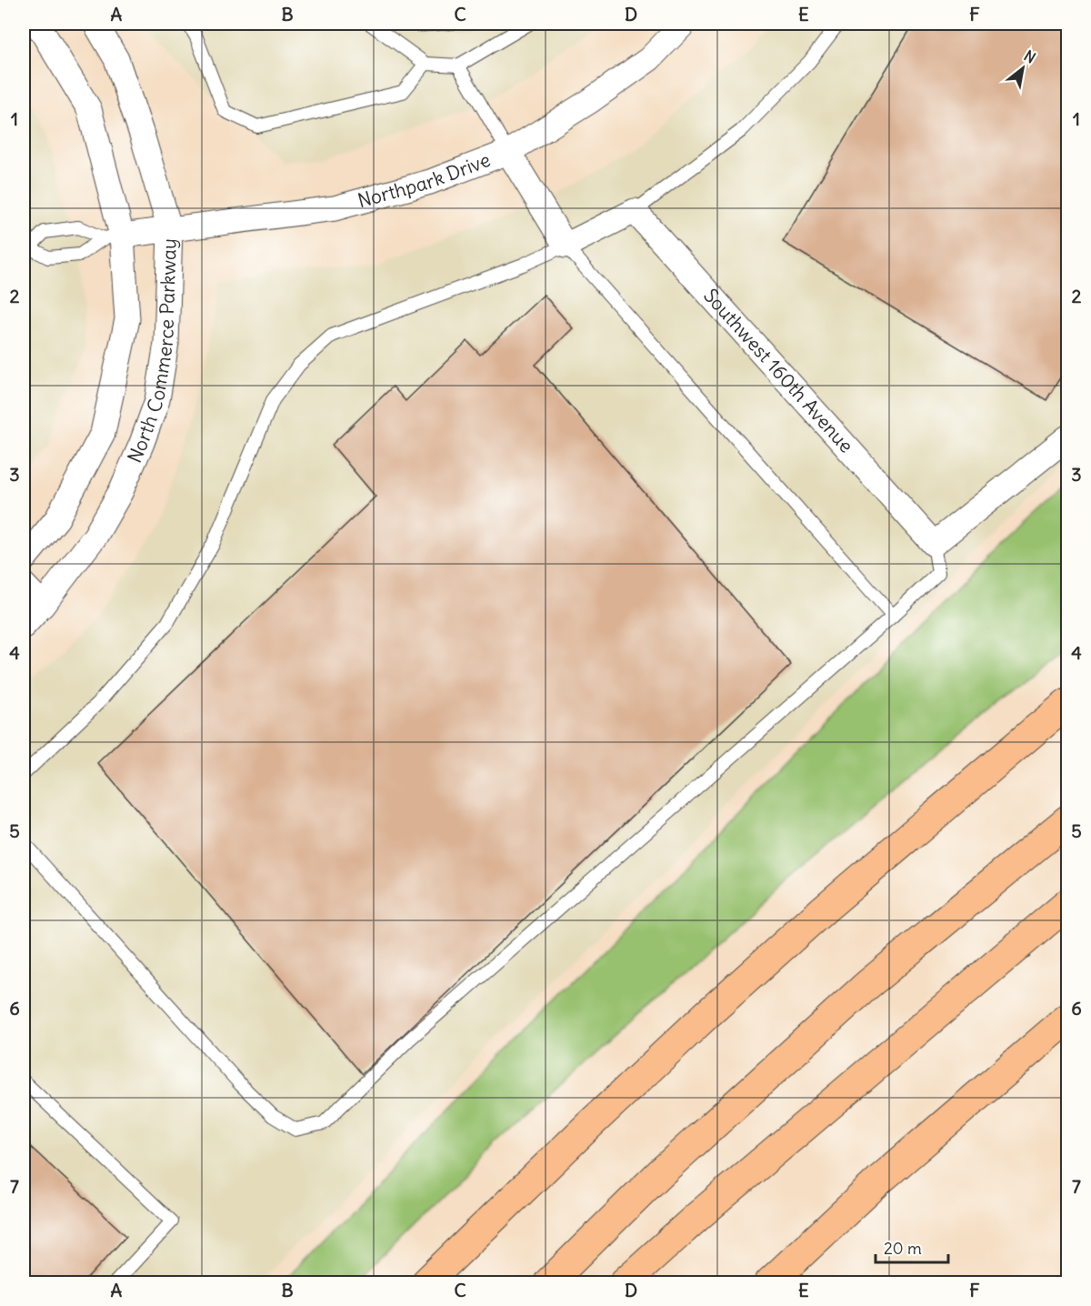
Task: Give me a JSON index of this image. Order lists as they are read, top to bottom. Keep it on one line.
{"streets":{"street":["Northpark Drive","North Commerce Parkway","Southwest 160th Avenue"]},"crossings":[["Northpark Drive","North Commerce Parkway"]],"scale_bar":"20 m","north":"top right","grid":{"columns":["A","B","C","D","E","F"],"rows":["1","2","3","4","5","6","7"]}}
